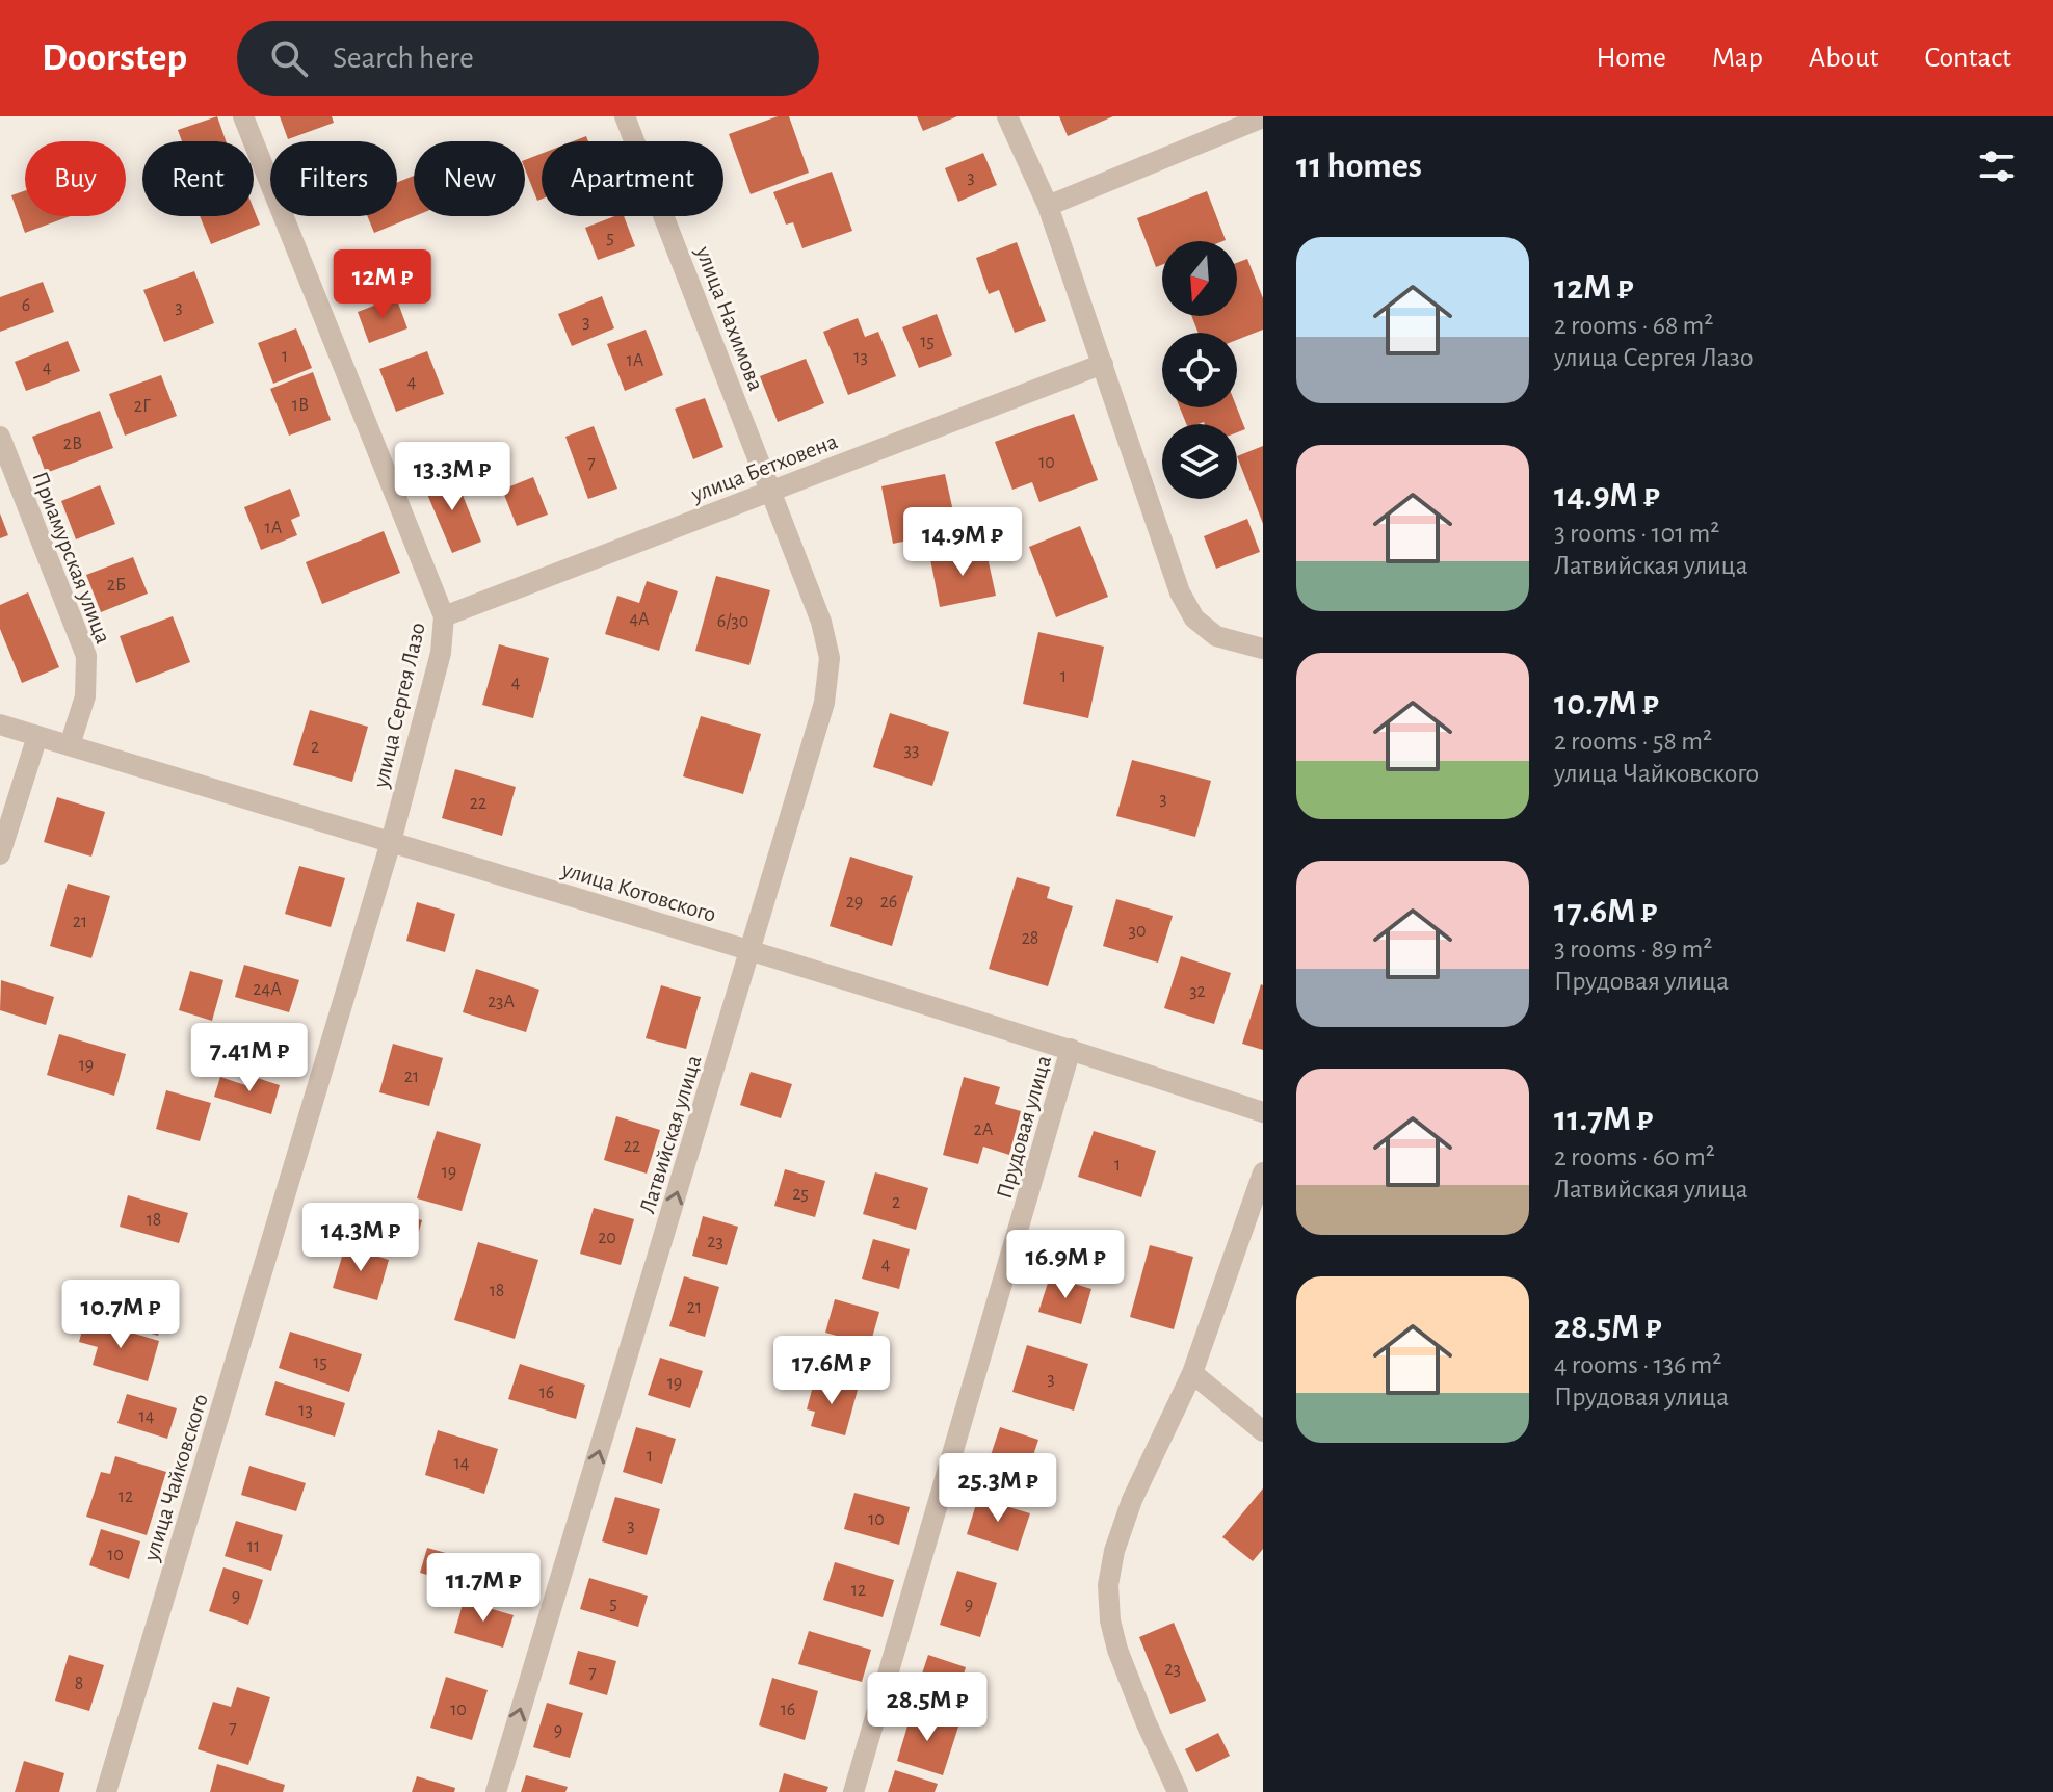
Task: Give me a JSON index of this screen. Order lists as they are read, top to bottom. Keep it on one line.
{"streets":{"street":["улица Нахимова","улица Бетховена","Приамурская улица","улица Сергея Лазо","улица Котовского","Прудовая улица","Латвийская улица","улица Чайковского"]},"crossings":[["улица Нахимова","улица Бетховена"],["улица Нахимова","Латвийская улица"],["улица Бетховена","улица Сергея Лазо"],["улица Бетховена","Латвийская улица"],["Приамурская улица","улица Котовского"],["улица Сергея Лазо","улица Котовского"],["улица Сергея Лазо","улица Чайковского"],["улица Котовского","Прудовая улица"],["улица Котовского","Латвийская улица"],["улица Котовского","улица Чайковского"]],"one_way":["Латвийская улица"],"house_numbers":["3","5","6","3","3","15","1","13","1А","4","4","1В","2Г","2В","10","7","1А","2Б","4А","6/30","1","4","2","33","3","22","29","26","21","30","28","24А","32","23А","19","21","2А","22","1","19","25","2","18","20","23","4","18","21","15","3","19","16","13","14","1","14","12","10","3","11","10","12","9","5","9","23","7","8","10","16","7","9"],"north":"bottom","page":{"header":"Doorstep","search":"Search here","nav":["Home","Map","About","Contact"],"heading":"11 homes","chip":["Buy","Rent","Filters","New","Apartment"],"list":[{"name":"12M ₽","note":"2 rooms · 68 m² · улица Сергея Лазо"},{"name":"14.9M ₽","note":"3 rooms · 101 m² · Латвийская улица"},{"name":"10.7M ₽","note":"2 rooms · 58 m² · улица Чайковского"},{"name":"17.6M ₽","note":"3 rooms · 89 m² · Прудовая улица"},{"name":"11.7M ₽","note":"2 rooms · 60 m² · Латвийская улица"},{"name":"28.5M ₽","note":"4 rooms · 136 m² · Прудовая улица"}],"price":["12M ₽","13.3M ₽","14.9M ₽","7.41M ₽","14.3M ₽","16.9M ₽","10.7M ₽","17.6M ₽","25.3M ₽","11.7M ₽","28.5M ₽"]}}
